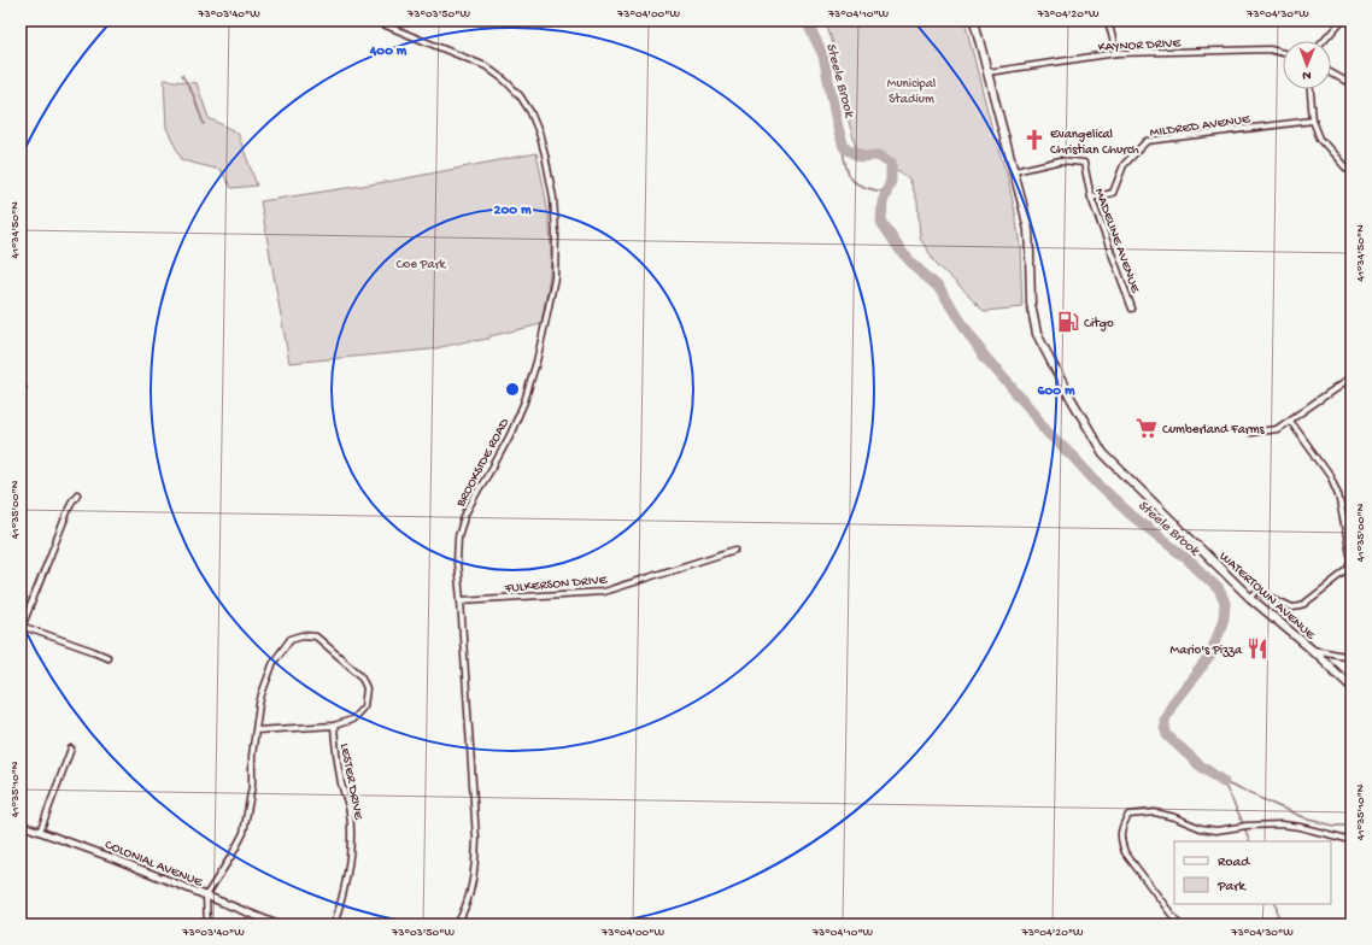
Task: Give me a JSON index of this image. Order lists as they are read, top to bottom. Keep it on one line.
{"streets":{"main road":["WATERTOWN AVENUE"],"street":["KAYNOR DRIVE","MILDRED AVENUE","MADELINE AVENUE","BROOKSIDE ROAD","FULKERSON DRIVE","LESTER DRIVE","COLONIAL AVENUE"]},"crossings":[["KAYNOR DRIVE","WATERTOWN AVENUE"],["MILDRED AVENUE","MADELINE AVENUE"],["MADELINE AVENUE","WATERTOWN AVENUE"],["BROOKSIDE ROAD","FULKERSON DRIVE"]],"water":["Steele Brook"],"parks":["Municipal Stadium","Coe Park"],"places":{"church":["Evangelical Christian Church"],"fuel station":["Citgo"],"supermarket":["Cumberland Farms"],"restaurant":["Mario's Pizza"]},"legend":["Road","Park"],"north":"bottom","coordinates":["73°03'40\"W","73°03'50\"W","73°04'00\"W","73°04'10\"W","73°04'20\"W","73°04'30\"W","41°34'50\"N","41°35'00\"N","41°35'10\"N"],"rings":["400 m","200 m","600 m"]}
